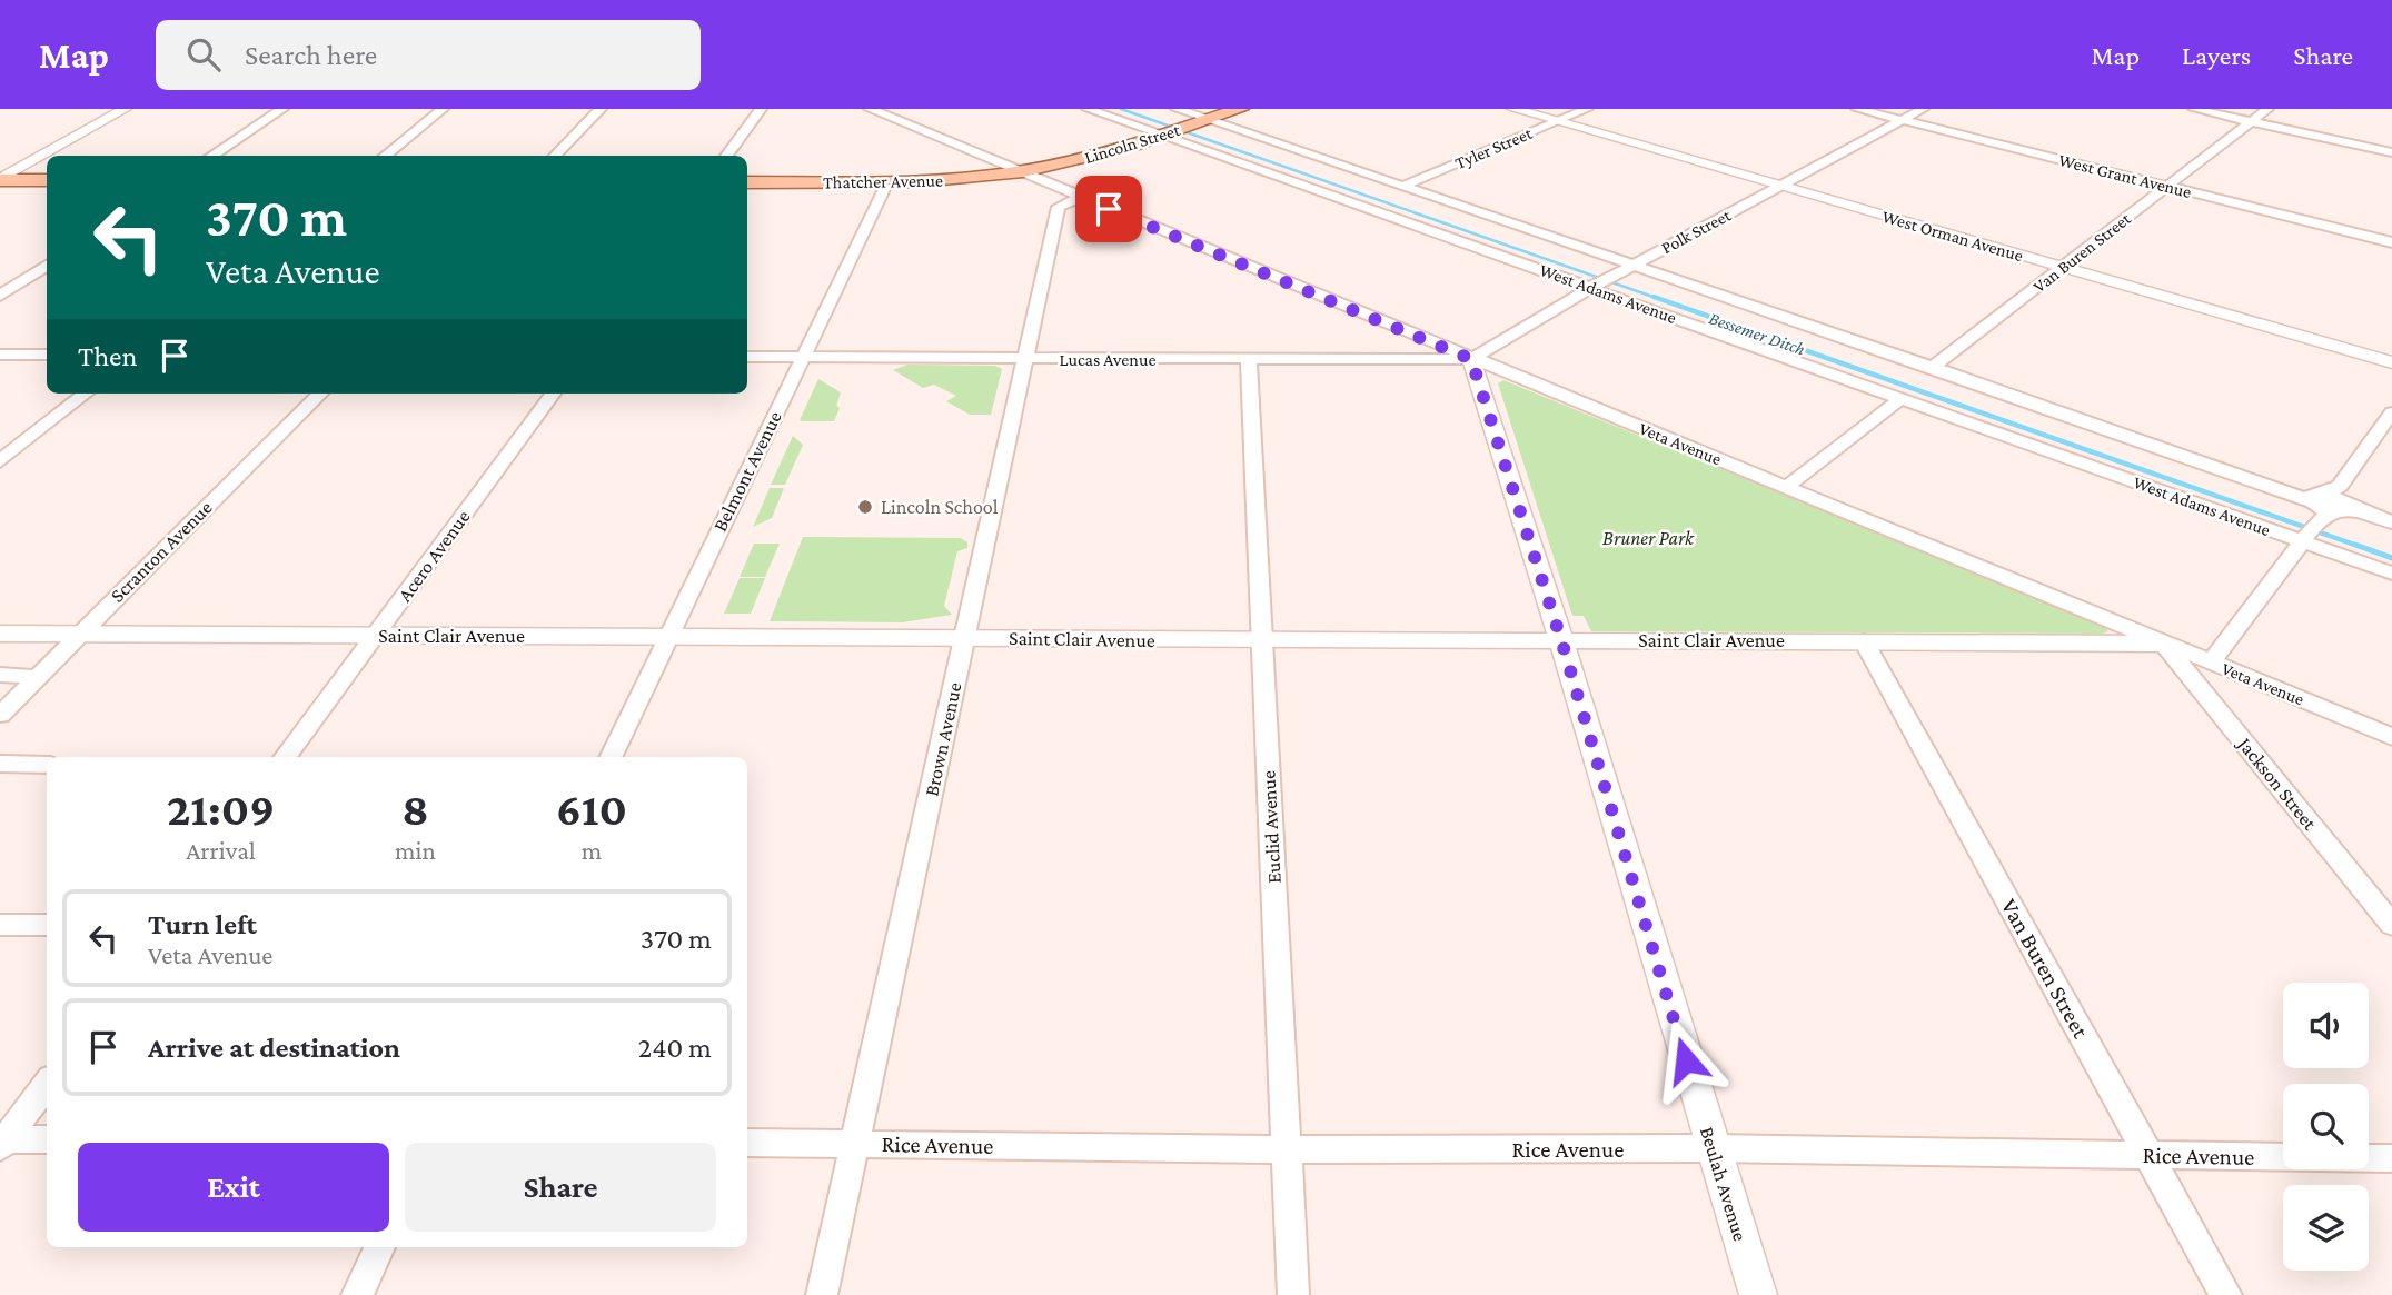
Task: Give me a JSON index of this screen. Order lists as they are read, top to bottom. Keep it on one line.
{"streets":{"main road":["Lincoln Street","Thatcher Avenue"],"street":["Tyler Street","West Grant Avenue","Polk Street","West Orman Avenue","Van Buren Street","West Adams Avenue","Lucas Avenue","Veta Avenue","Belmont Avenue","Scranton Avenue","Acero Avenue","Saint Clair Avenue","Brown Avenue","Jackson Street","Euclid Avenue","Rice Avenue","Beulah Avenue"]},"crossings":[["Lincoln Street","Thatcher Avenue"],["Lincoln Street","West Adams Avenue"],["Lincoln Street","Veta Avenue"],["Tyler Street","West Orman Avenue"],["Tyler Street","West Adams Avenue"],["West Grant Avenue","Polk Street"],["West Grant Avenue","Van Buren Street"],["Thatcher Avenue","Veta Avenue"],["Thatcher Avenue","Belmont Avenue"],["Polk Street","West Orman Avenue"],["Polk Street","West Adams Avenue"],["Polk Street","Lucas Avenue"],["Polk Street","Veta Avenue"],["Polk Street","Beulah Avenue"],["West Orman Avenue","Van Buren Street"],["Van Buren Street","West Adams Avenue"],["Van Buren Street","Saint Clair Avenue"],["Van Buren Street","Rice Avenue"],["Lucas Avenue","Veta Avenue"],["Lucas Avenue","Belmont Avenue"],["Lucas Avenue","Brown Avenue"],["Lucas Avenue","Euclid Avenue"],["Lucas Avenue","Beulah Avenue"],["Veta Avenue","Saint Clair Avenue"],["Veta Avenue","Brown Avenue"],["Veta Avenue","Jackson Street"],["Veta Avenue","Beulah Avenue"],["Belmont Avenue","Saint Clair Avenue"],["Scranton Avenue","Saint Clair Avenue"],["Acero Avenue","Saint Clair Avenue"],["Saint Clair Avenue","Brown Avenue"],["Saint Clair Avenue","Jackson Street"],["Saint Clair Avenue","Euclid Avenue"],["Saint Clair Avenue","Beulah Avenue"],["Brown Avenue","Rice Avenue"],["Euclid Avenue","Rice Avenue"],["Rice Avenue","Beulah Avenue"]],"water":["Bessemer Ditch"],"parks":["Bruner Park"],"places":["Lincoln School"],"page":{"header":"Map","search":"Search here","nav":["Map","Layers","Share"],"turn":["370 m","Veta Avenue"],"then":"Then","eta":["21:09","Arrival","8","min","610","m"],"list":[{"name":"Turn left","note":"Veta Avenue","value":"370 m"},{"name":"Arrive at destination","value":"240 m"}],"buttons":["Exit","Share"]}}
